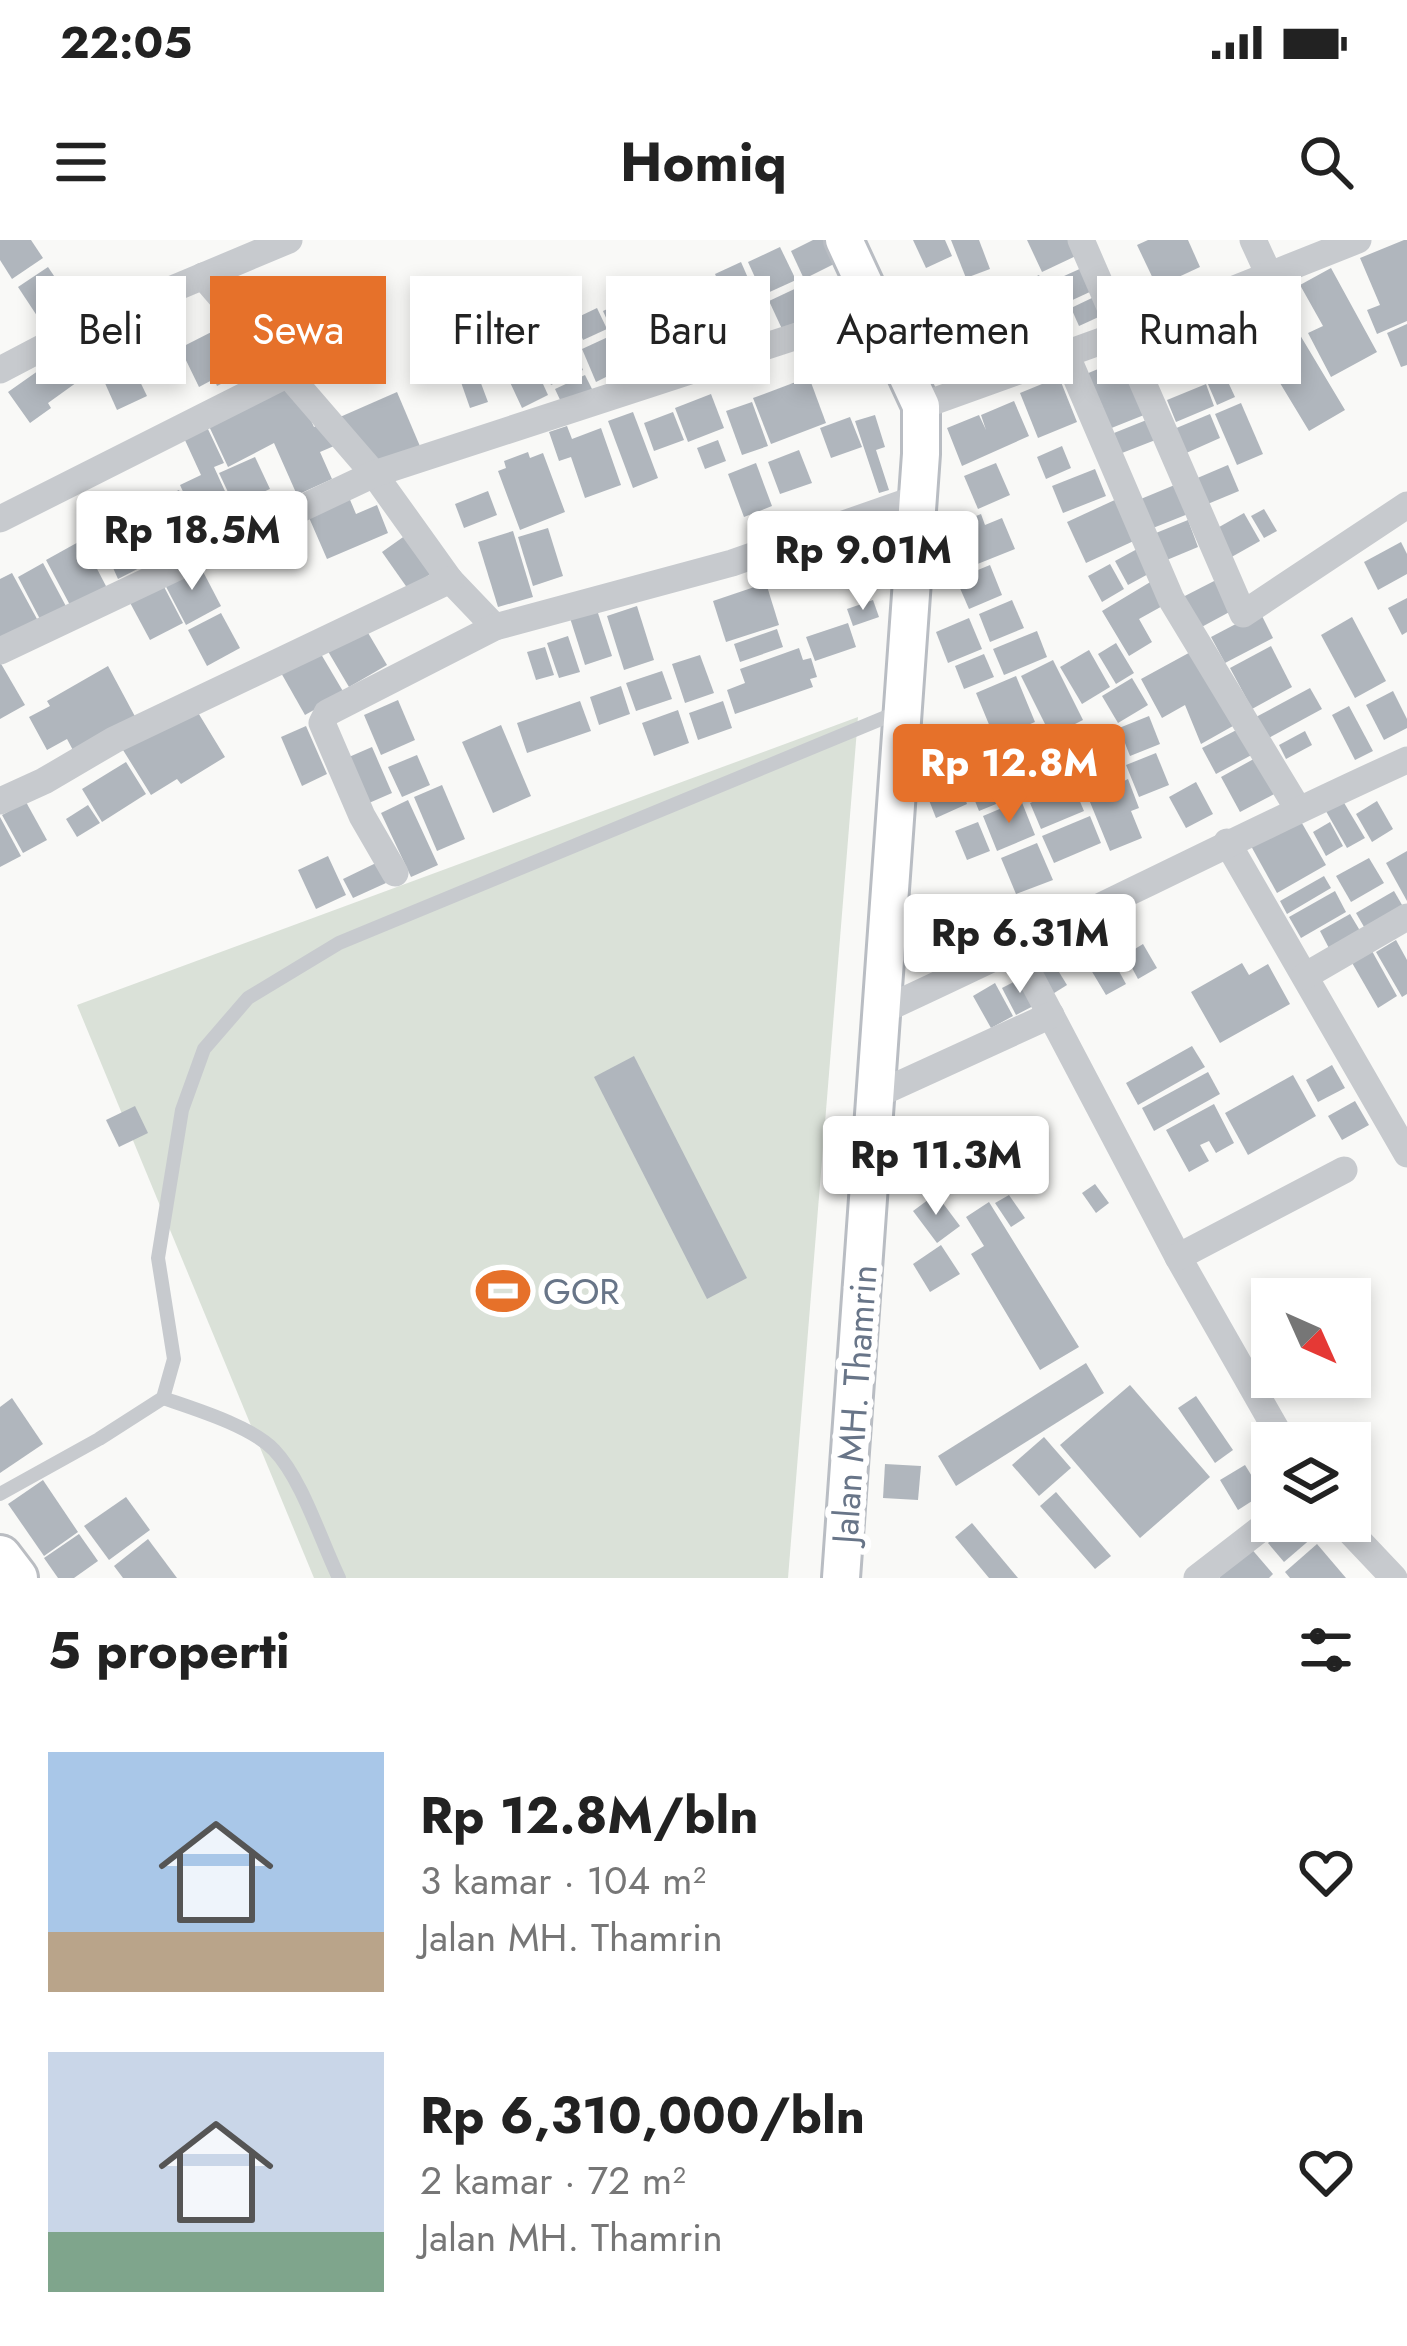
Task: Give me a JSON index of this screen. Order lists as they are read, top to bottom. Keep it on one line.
{"streets":{"main road":["Jalan MH. Thamrin"]},"places":{"sports":["GOR"]},"north":"bottom right","page":{"status":"22:05","header":"Homiq","chip":["Beli","Sewa","Filter","Baru","Apartemen","Rumah"],"price":["Rp 18.5M","Rp 9.01M","Rp 12.8M","Rp 6.31M","Rp 11.3M"],"heading":"5 properti","list":[{"name":"Rp 12.8M/bln","note":"3 kamar · 104 m² · Jalan MH. Thamrin"},{"name":"Rp 6,310,000/bln","note":"2 kamar · 72 m² · Jalan MH. Thamrin"}]}}
